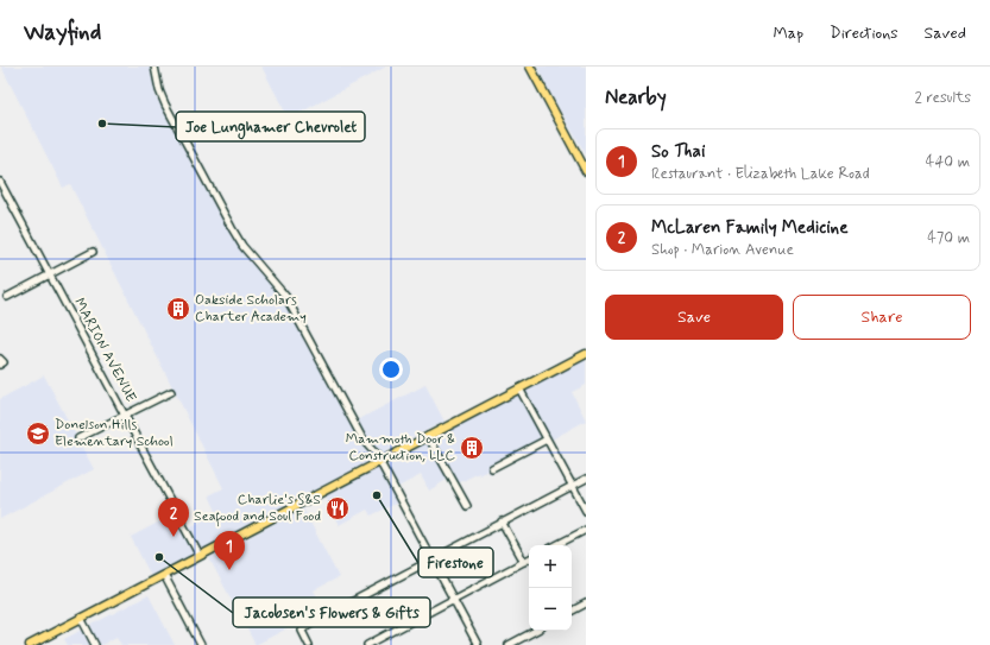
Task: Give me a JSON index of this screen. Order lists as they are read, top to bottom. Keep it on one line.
{"streets":{"street":["MARION AVENUE"]},"places":{"other":["Joe Lunghamer Chevrolet","Firestone","Jacobsen's Flowers & Gifts"],"building":["Oakside Scholars Charter Academy","Mammoth Door & Construction, LLC"],"school or university":["Donelson Hills Elementary School"],"restaurant":["Charlie's S&S Seafood and Soul Food"]},"page":{"header":"Wayfind","nav":["Map","Directions","Saved"],"heading":["Nearby","2 results"],"list":[{"mark":"1","name":"So Thai","note":"Restaurant · Elizabeth Lake Road","value":"440 m"},{"mark":"2","name":"McLaren Family Medicine","note":"Shop · Marion Avenue","value":"470 m"}],"buttons":["Save","Share"],"pins":["2","1"],"map_buttons":["+","−"]}}
